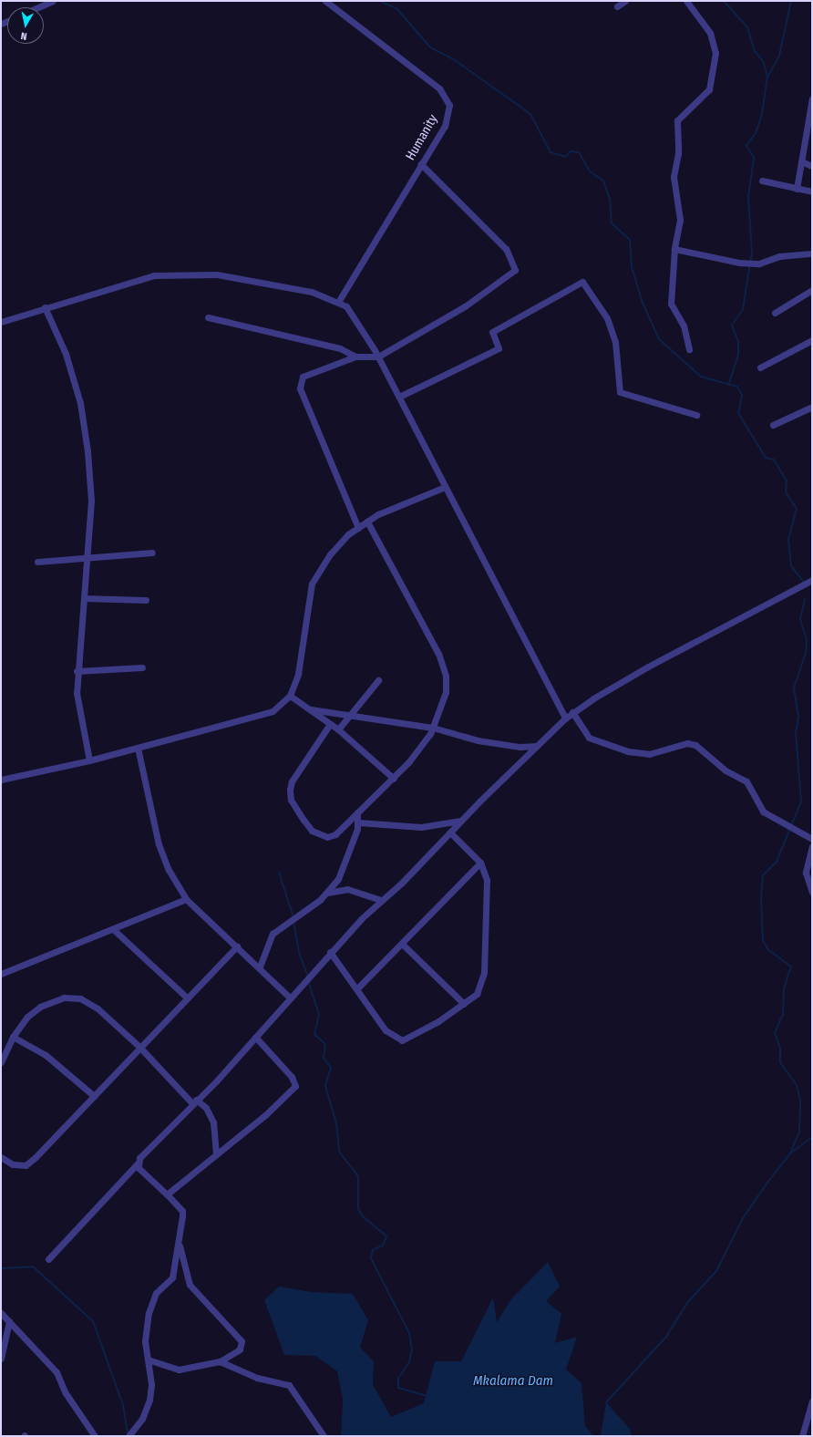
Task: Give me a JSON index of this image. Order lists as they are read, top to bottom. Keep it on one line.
{"streets":{"street":["Humanity"]},"water":["Mkalama Dam"],"north":"bottom"}
